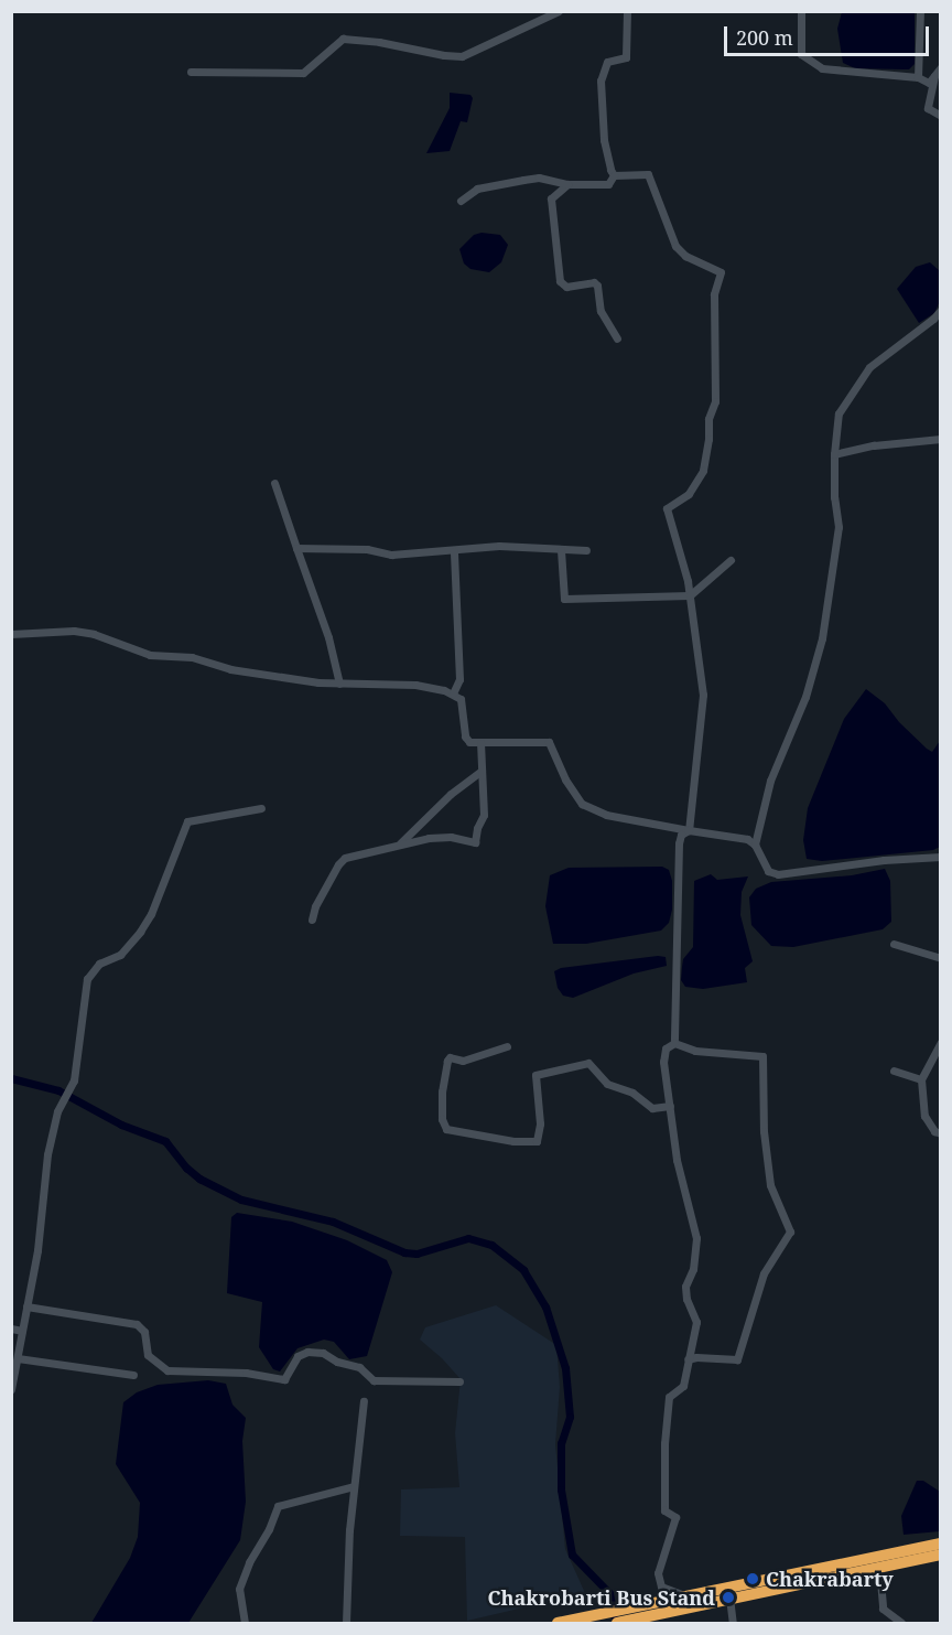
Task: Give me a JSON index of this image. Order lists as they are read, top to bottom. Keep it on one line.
{"places":["Chakrabarty","Chakrobarti Bus Stand"],"scale_bar":"200 m"}
